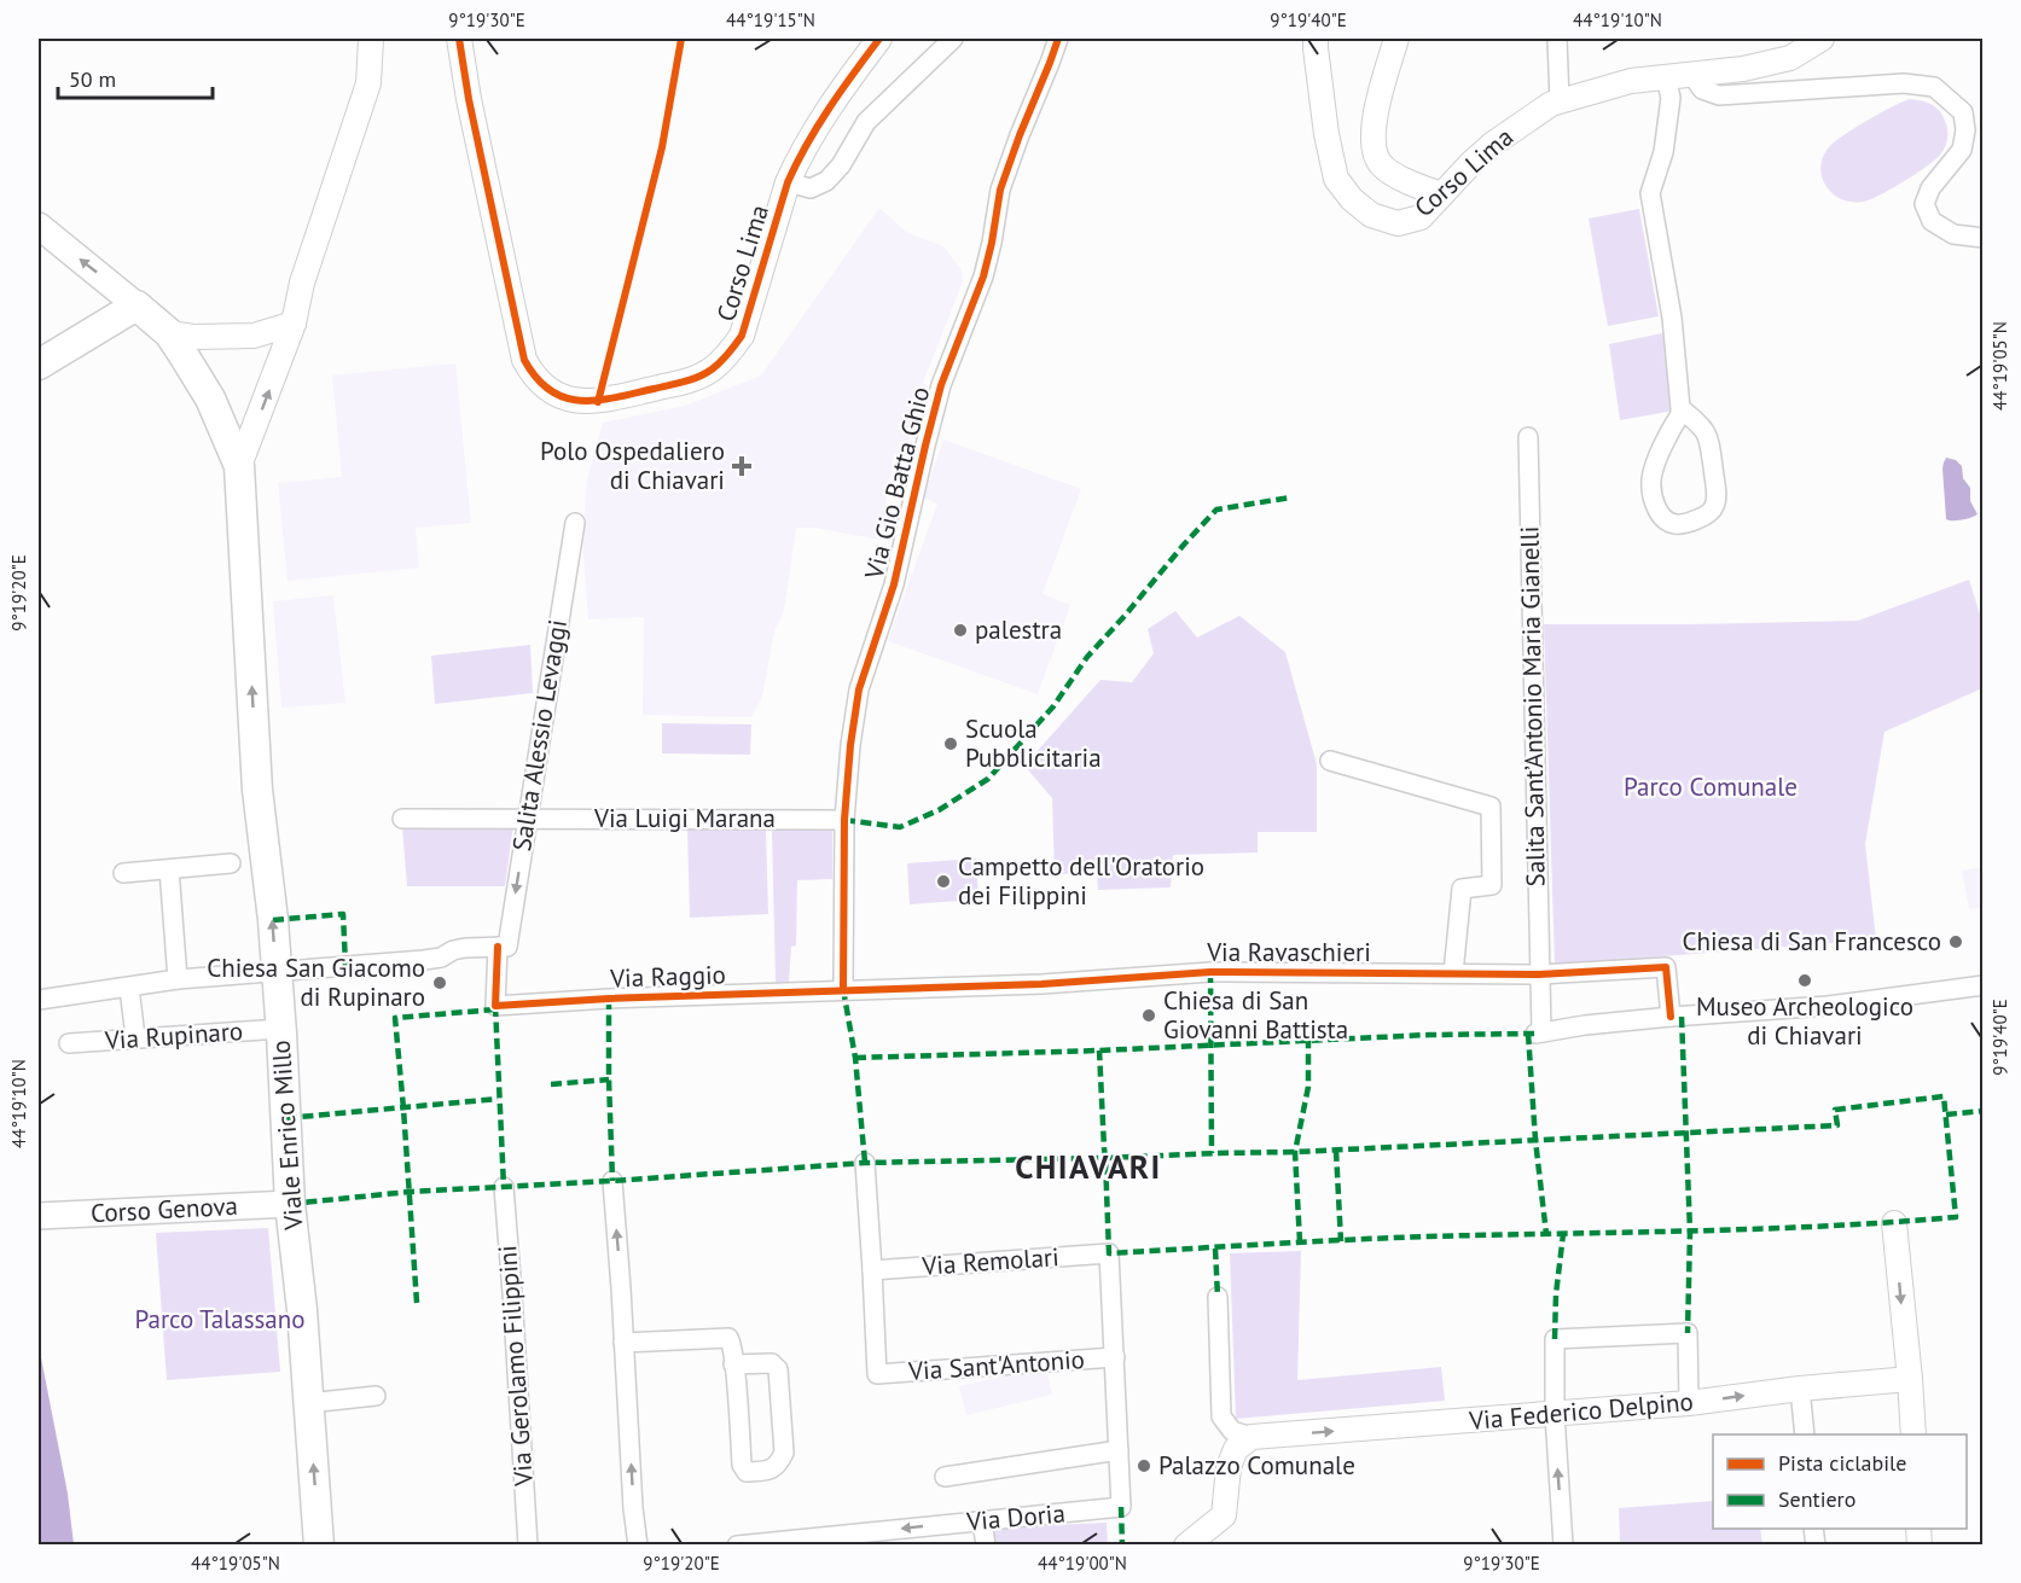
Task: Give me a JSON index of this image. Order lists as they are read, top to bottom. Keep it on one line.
{"streets":{"main road":["Viale Enrico Millo","Corso Genova"],"street":["Corso Lima","Via Gio Batta Ghio","Salita Sant’Antonio Maria Gianelli","Salita Alessio Levaggi","Via Luigi Marana","Via Ravaschieri","Via Raggio","Via Rupinaro","Via Remolari","Via Gerolamo Filippini","Via Sant'Antonio","Via Federico Delpino","Via Doria"]},"crossings":[["Via Gio Batta Ghio","Via Luigi Marana"],["Via Gio Batta Ghio","Via Ravaschieri"],["Via Gio Batta Ghio","Via Raggio"],["Salita Sant’Antonio Maria Gianelli","Via Ravaschieri"],["Salita Alessio Levaggi","Via Luigi Marana"],["Salita Alessio Levaggi","Via Raggio"],["Via Ravaschieri","Via Raggio"],["Via Rupinaro","Viale Enrico Millo"],["Viale Enrico Millo","Corso Genova"],["Via Remolari","Via Sant'Antonio"]],"one_way":["Viale Enrico Millo","Via Federico Delpino","Via Doria"],"districts":["CHIAVARI"],"parks":["Parco Comunale","Parco Talassano"],"places":{"health":["Polo Ospedaliero di Chiavari"],"other":["palestra","Scuola Pubblicitaria","Campetto dell'Oratorio dei Filippini","Chiesa di San Francesco","Museo Archeologico di Chiavari","Chiesa San Giacomo di Rupinaro","Chiesa di San Giovanni Battista","Palazzo Comunale"]},"legend":["Pista ciclabile","Sentiero"],"scale_bar":"50 m","coordinates":["9°19'30\"E","44°19'15\"N","9°19'40\"E","44°19'10\"N","44°19'05\"N","9°19'20\"E","44°19'00\"N"]}
